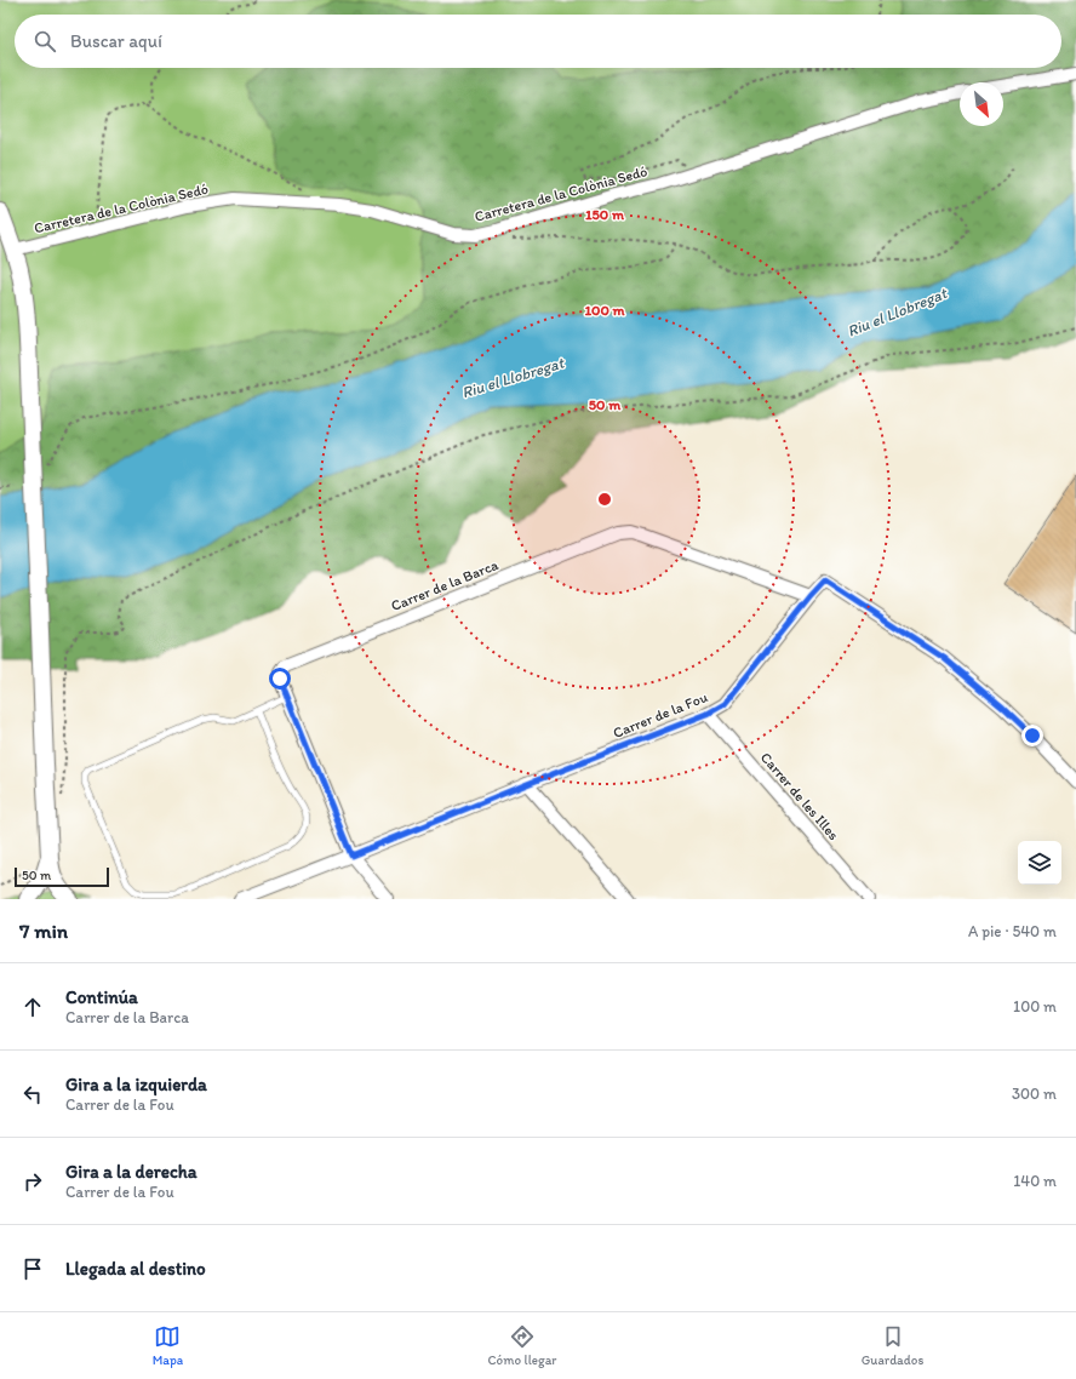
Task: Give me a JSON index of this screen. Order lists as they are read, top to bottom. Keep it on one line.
{"streets":{"street":["Carretera de la Colònia Sedó","Carrer de la Barca","Carrer de la Fou","Carrer de les Illes"]},"crossings":[["Carrer de la Barca","Carrer de la Fou"],["Carrer de la Fou","Carrer de les Illes"]],"water":["Riu el Llobregat"],"scale_bar":"50 m","north":"bottom right","page":{"search":"Buscar aquí","scale":"50 m","heading":["7 min","A pie · 540 m"],"list":[["Continúa","Carrer de la Barca","100 m"],["Gira a la izquierda","Carrer de la Fou","300 m"],["Gira a la derecha","Carrer de la Fou","140 m"],"Llegada al destino"],"nav":["Mapa","Cómo llegar","Guardados"]},"rings":["150 m","100 m","50 m"]}
